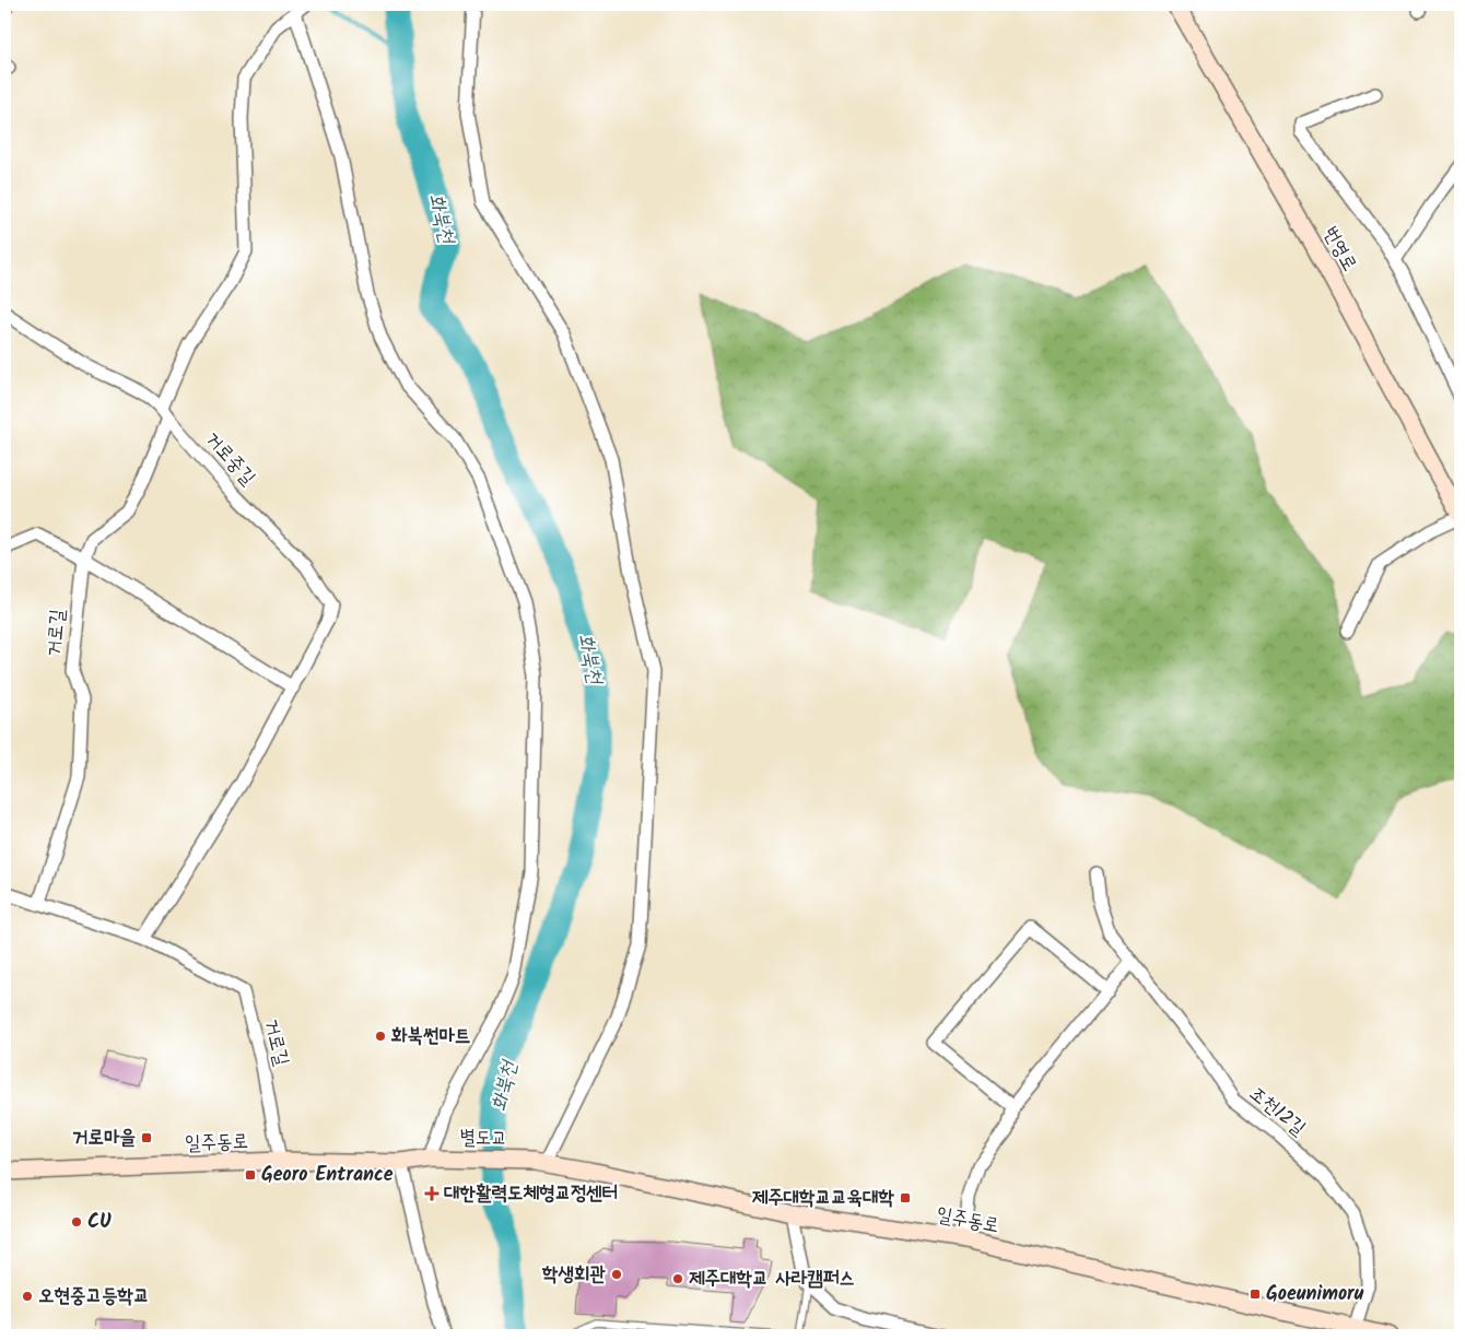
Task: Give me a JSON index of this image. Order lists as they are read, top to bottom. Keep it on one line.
{"streets":{"main road":["번영로","별도교","일주동로"],"street":["거로중길","거로길","조천12길"]},"crossings":[["거로중길","거로길"],["거로길","일주동로"],["조천12길","일주동로"],["별도교","일주동로"]],"water":["화북천"],"places":{"other":["화북썬마트","CU","학생회관","제주대학교 사라캠퍼스","오현중고등학교"],"transit":["거로마을","Georo Entrance","제주대학교교육대학","Goeunimoru"],"health":["대한활력도체형교정센터"]}}
